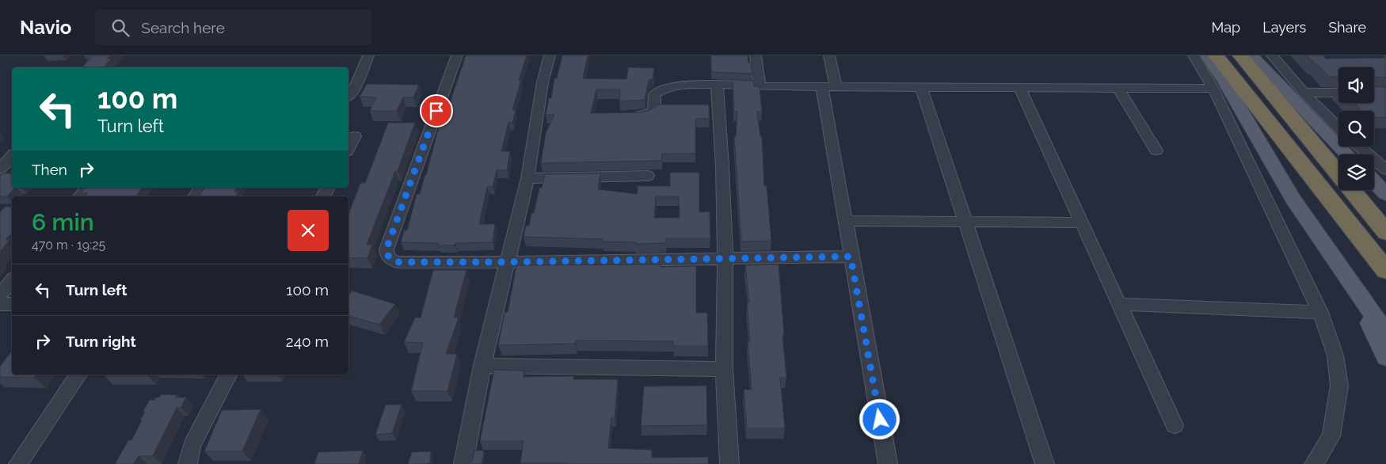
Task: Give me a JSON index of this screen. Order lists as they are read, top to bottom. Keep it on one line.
{"page":{"header":"Navio","search":"Search here","nav":["Map","Layers","Share"],"turn":["100 m","Turn left"],"then":"Then","heading":["6 min","470 m · 19:25"],"list":[{"name":"Turn left","value":"100 m"},{"name":"Turn right","value":"240 m"}]}}
